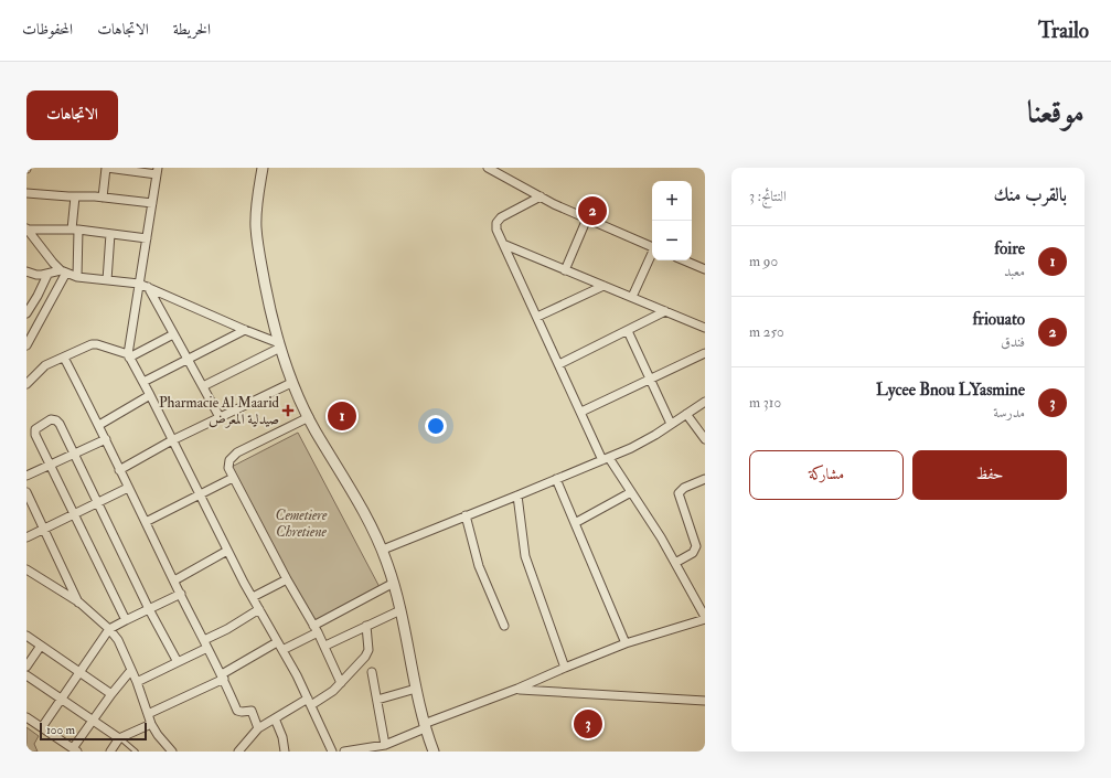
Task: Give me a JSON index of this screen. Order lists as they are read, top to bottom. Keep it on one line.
{"parks":["Cemetiere Chretiene"],"places":{"health":["Pharmacie Al Maarid صيدلية المعرض"]},"scale_bar":"100 m","page":{"header":"Trailo","nav":["الخريطة","الاتجاهات","المحفوظات"],"title":"موقعنا","buttons":["الاتجاهات",["حفظ","مشاركة"]],"heading":["بالقرب منك","النتائج: 3"],"map_buttons":["+","−"],"pins":["2","1","3"],"list":[{"mark":"1","name":"foire","note":"معبد","value":"90 m"},{"mark":"2","name":"friouato","note":"فندق","value":"250 m"},{"mark":"3","name":"Lycee Bnou LYasmine","note":"مدرسة","value":"310 m"}],"scale":"100 m"}}
